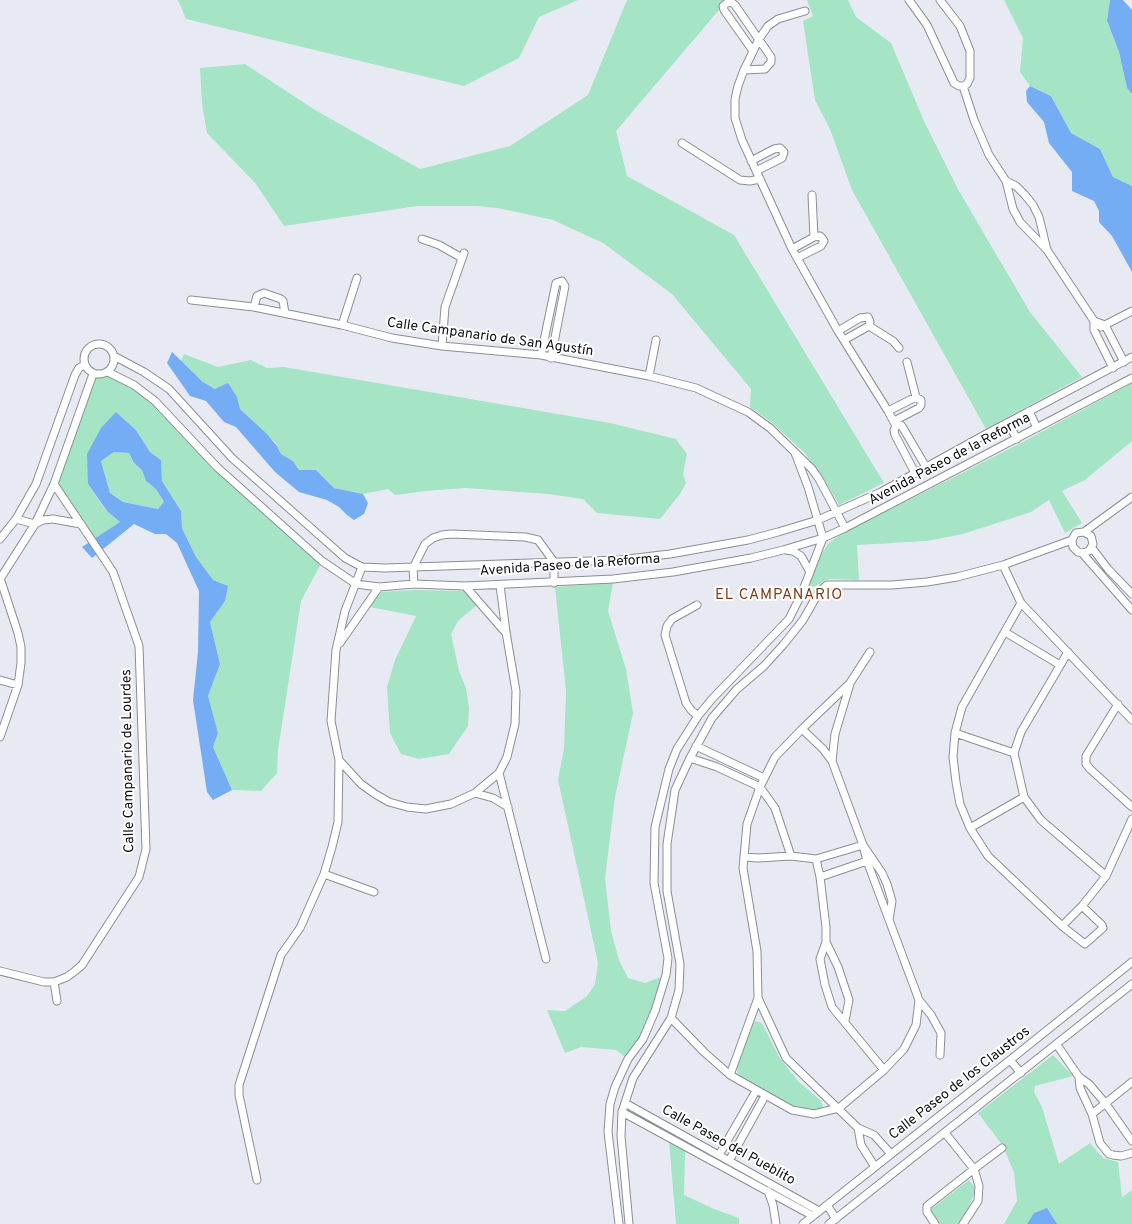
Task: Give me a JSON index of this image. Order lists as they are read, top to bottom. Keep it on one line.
{"streets":{"street":["Calle Campanario de San Agustín","Avenida Paseo de la Reforma","Calle Campanario de Lourdes","Calle Paseo de los Claustros","Calle Paseo del Pueblito"]},"crossings":[["Calle Campanario de San Agustín","Avenida Paseo de la Reforma"],["Calle Paseo de los Claustros","Calle Paseo del Pueblito"]],"districts":["EL CAMPANARIO"]}
